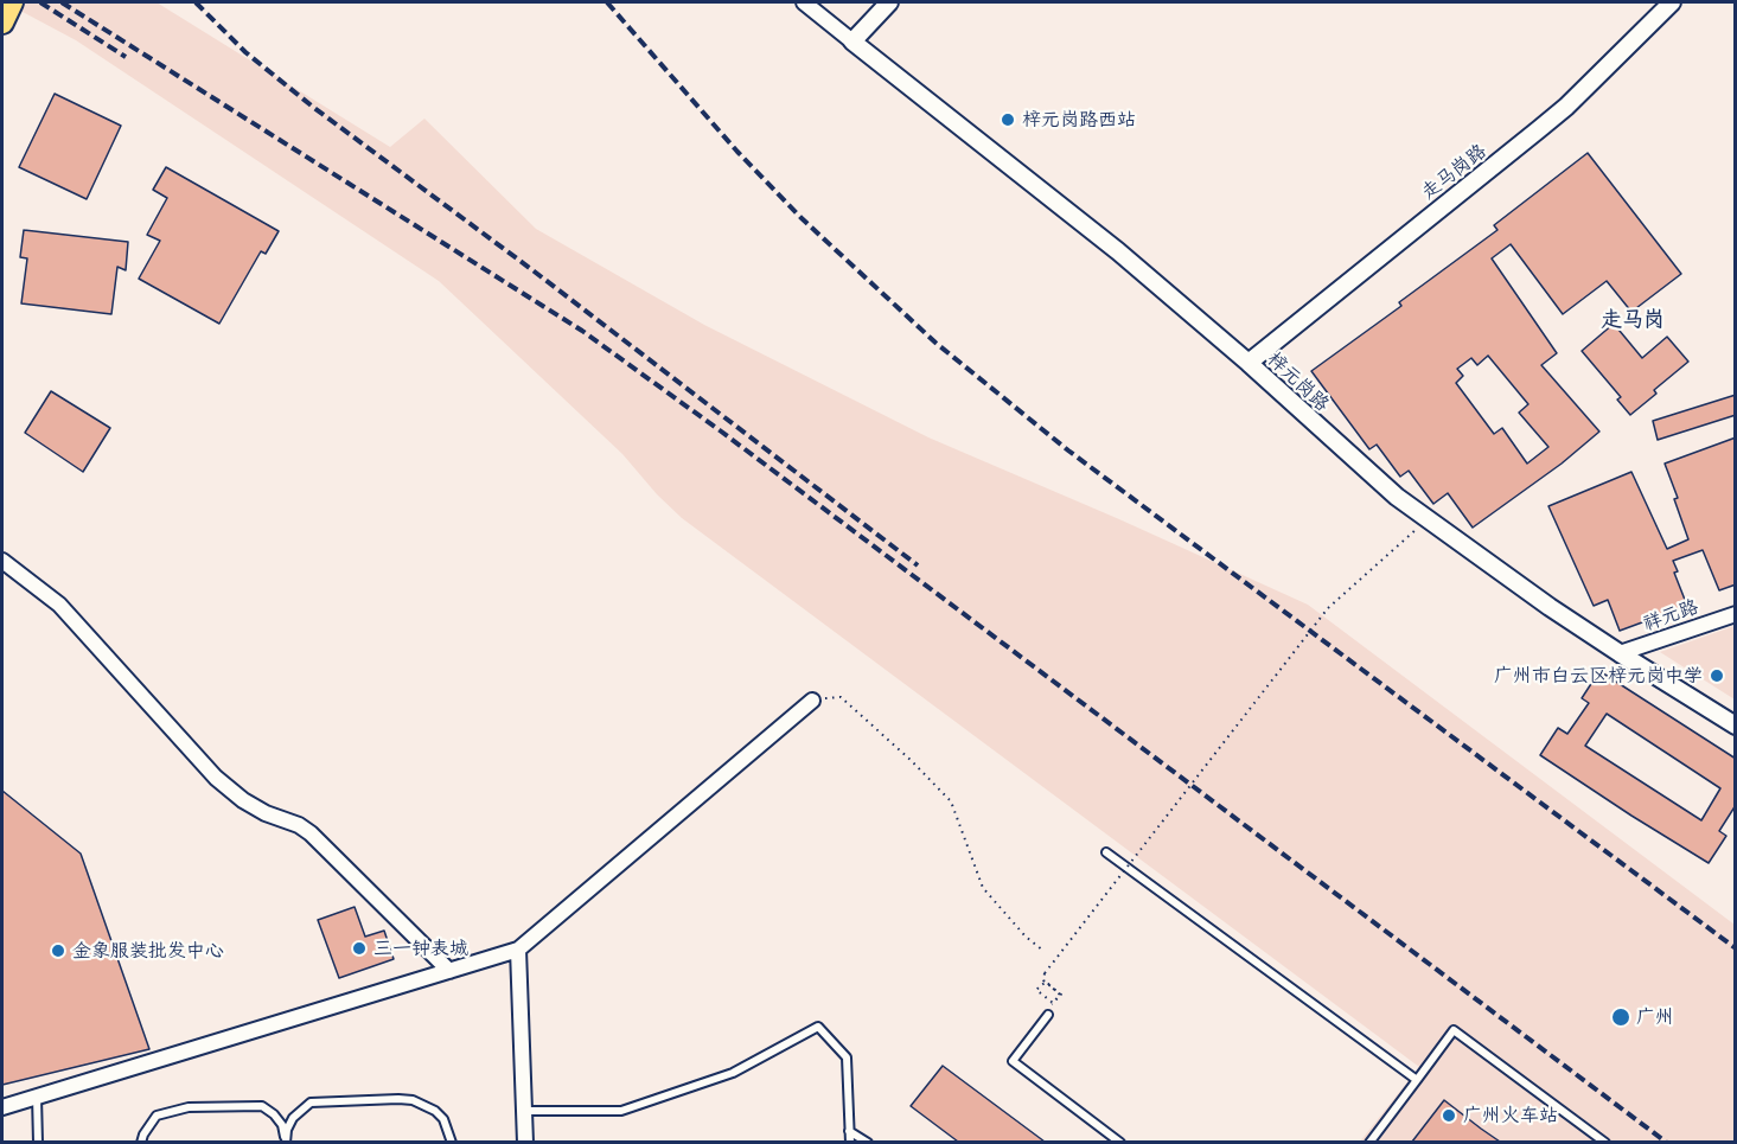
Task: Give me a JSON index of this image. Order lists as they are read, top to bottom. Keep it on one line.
{"streets":{"street":["走马岗路","梓元岗路","祥元路"]},"crossings":[["走马岗路","梓元岗路"],["梓元岗路","祥元路"]],"districts":["走马岗"],"places":["梓元岗路西站","广州市白云区梓元岗中学","三一钟表城","金象服装批发中心","广州","广州火车站"]}
